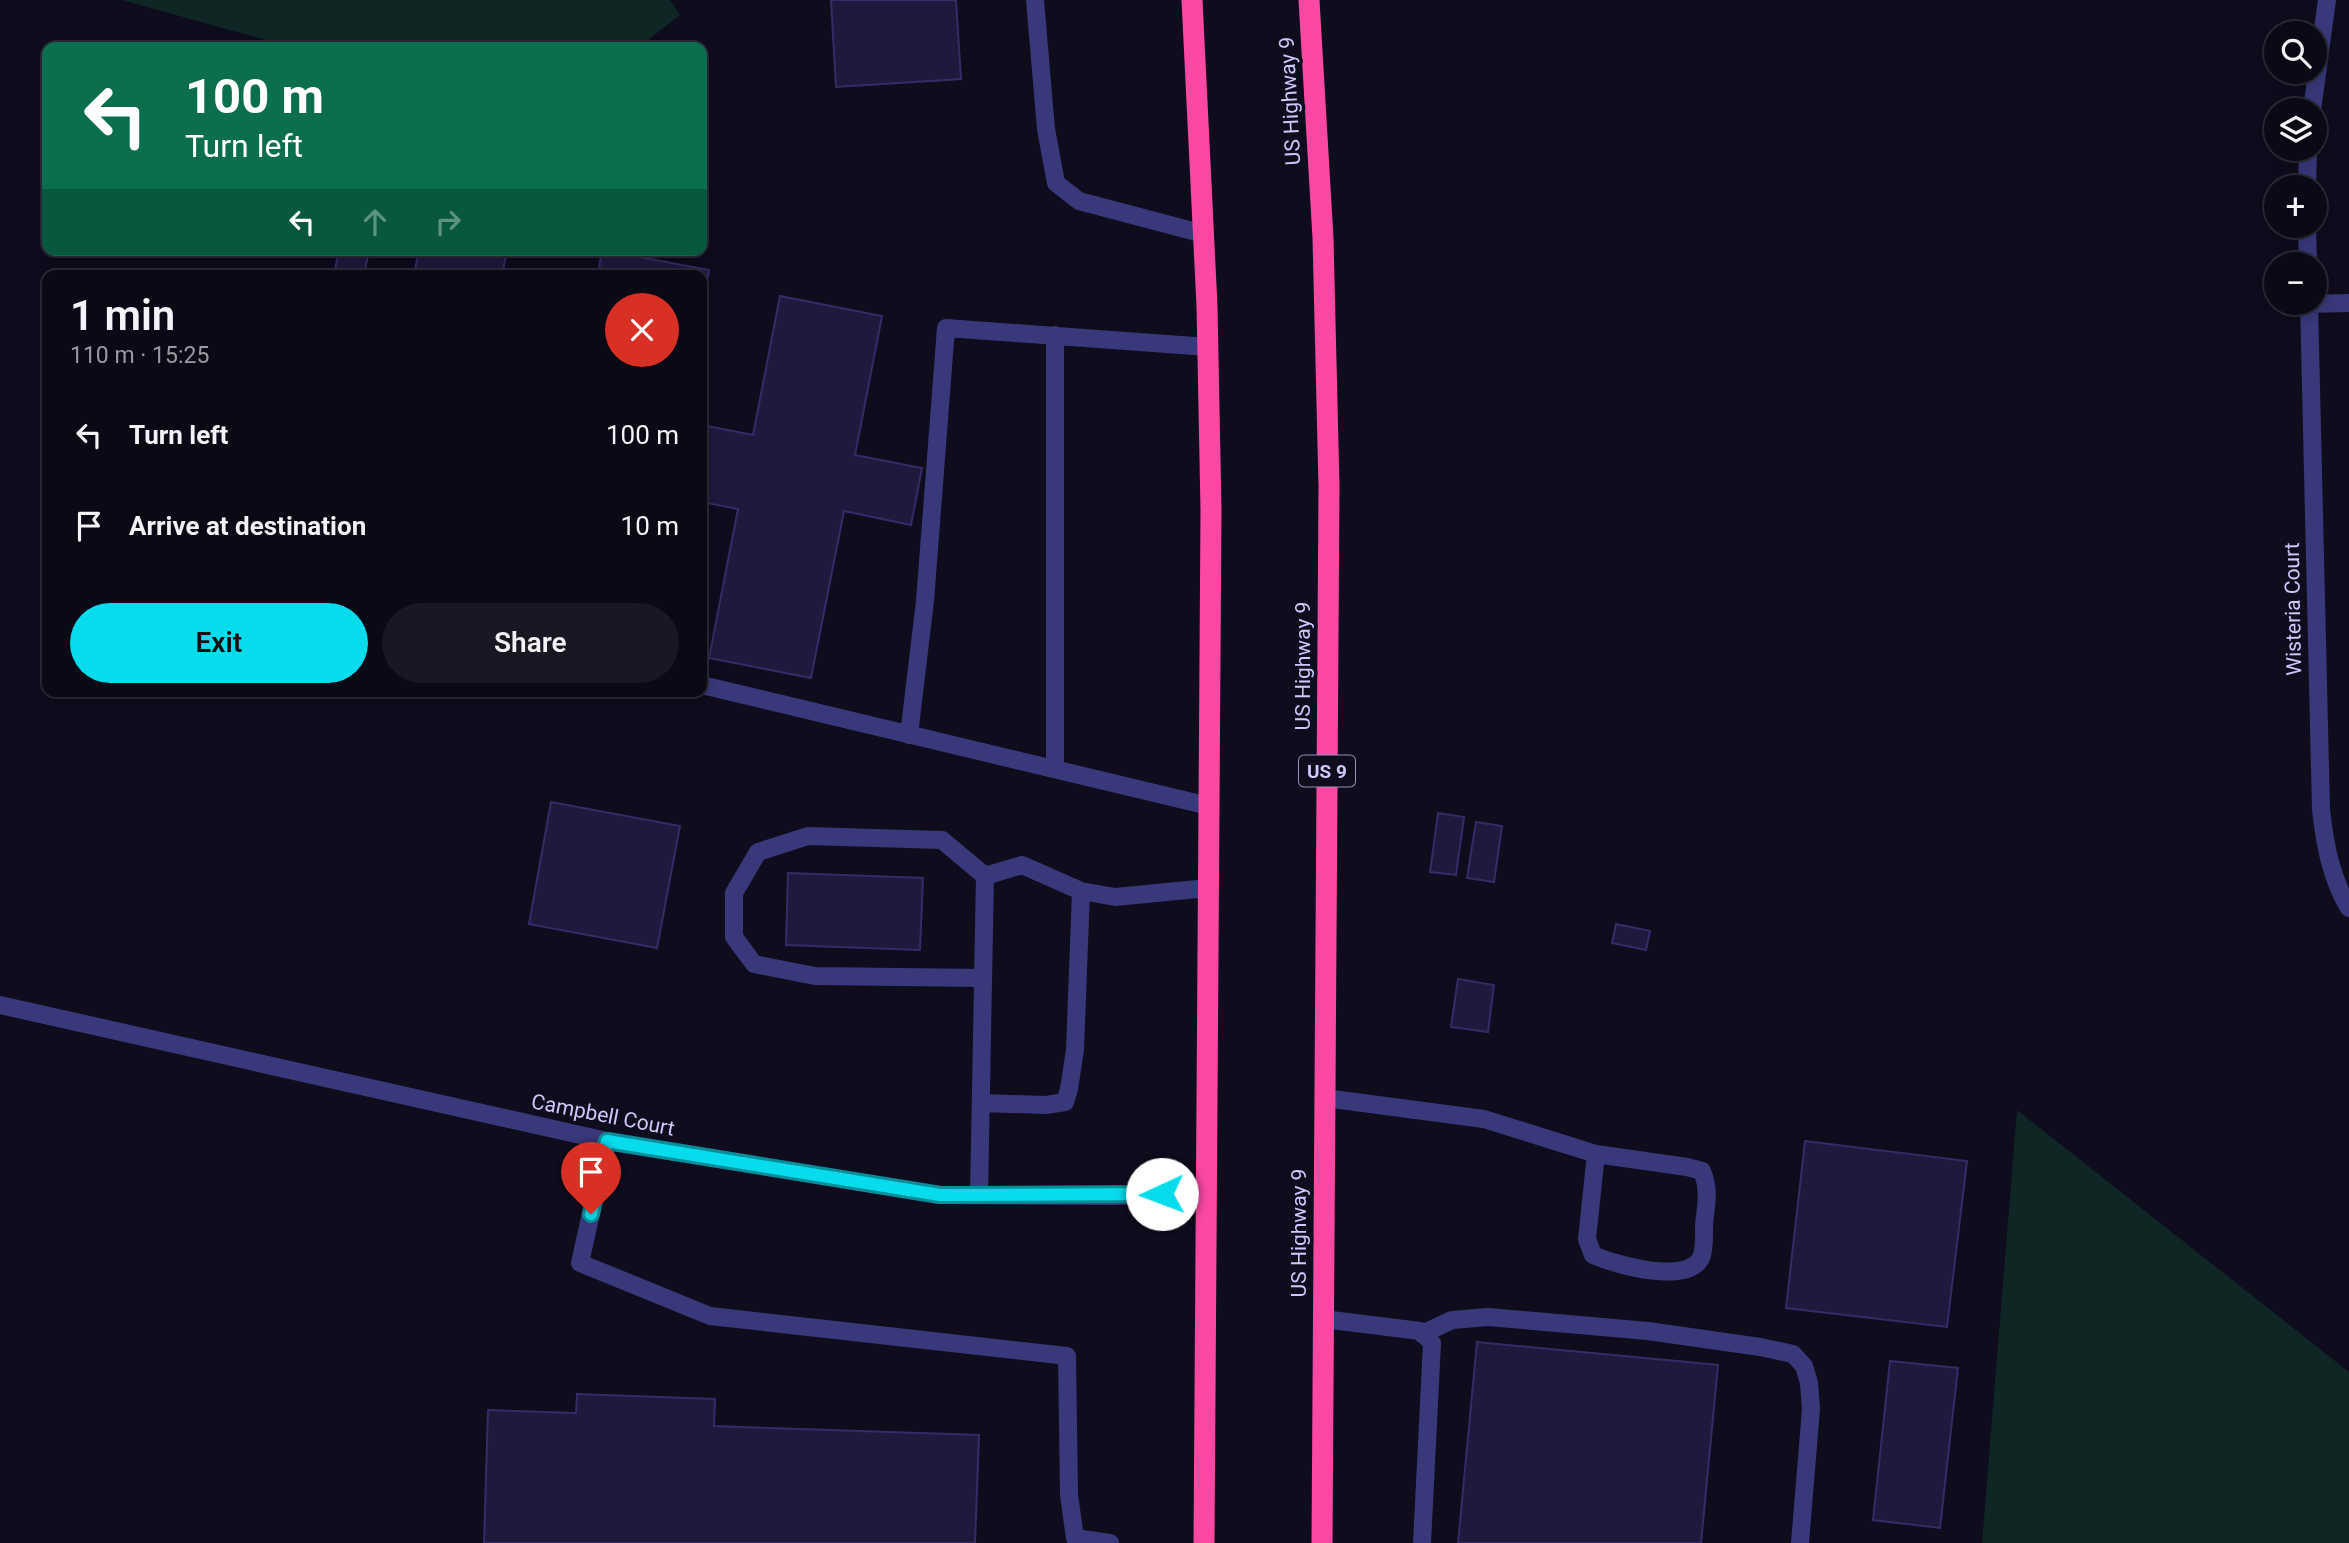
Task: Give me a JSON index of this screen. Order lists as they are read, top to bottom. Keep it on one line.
{"streets":{"highway":["US Highway 9","US 9"],"street":["Wisteria Court","Campbell Court"]},"page":{"map_buttons":["+","−"],"turn":["100 m","Turn left"],"heading":["1 min","110 m · 15:25"],"list":[{"name":"Turn left","value":"100 m"},{"name":"Arrive at destination","value":"10 m"}],"buttons":["Exit","Share"]}}
